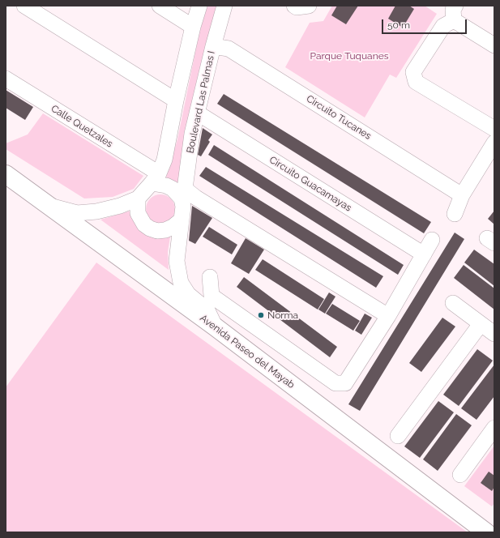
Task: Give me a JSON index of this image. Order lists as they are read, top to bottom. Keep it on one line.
{"streets":{"main road":["Avenida Paseo del Mayab"],"street":["Boulevard Las Palmas I","Circuito Tucanes","Calle Quetzales","Circuito Guacamayas"]},"crossings":[["Boulevard Las Palmas I","Circuito Tucanes"],["Boulevard Las Palmas I","Calle Quetzales"],["Boulevard Las Palmas I","Circuito Guacamayas"]],"parks":["Parque Tuquanes"],"places":["Norma"],"scale_bar":"50 m"}
